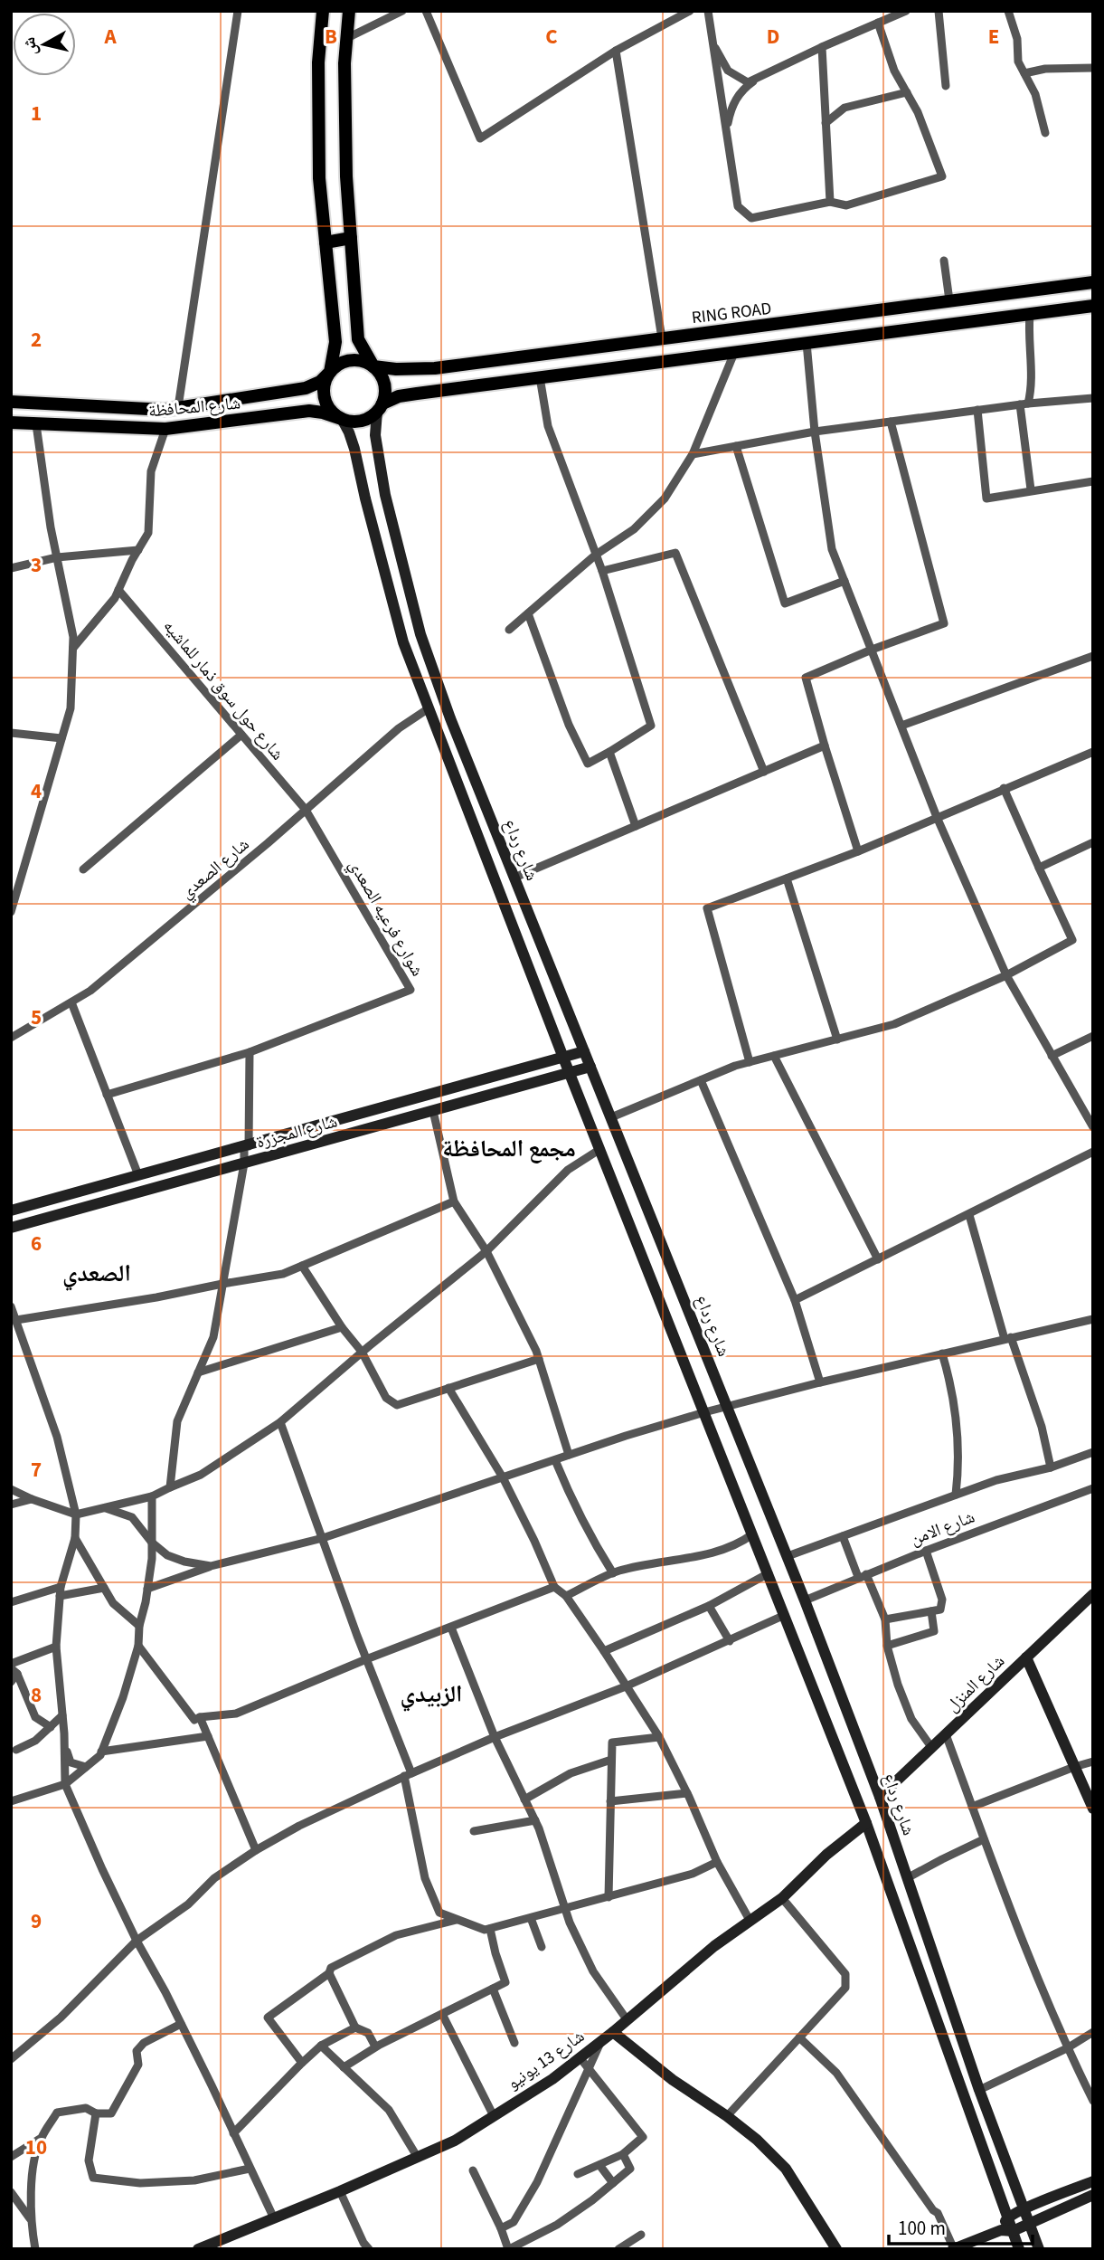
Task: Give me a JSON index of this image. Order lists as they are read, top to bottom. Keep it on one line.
{"streets":{"main road":["RING ROAD","شارع المحافظة","شارع رداع","شارع المجزرة","شارع المنزل","شارع 13 يونيو"],"street":["شارع حول سوق ذمار للماشيه","شارع الصعدي","شوارع فرعيه الصعدي","شارع الامن"]},"crossings":[["RING ROAD","شارع المحافظة"],["RING ROAD","شارع رداع"],["شارع المحافظة","شارع رداع"],["شارع حول سوق ذمار للماشيه","شارع الصعدي"],["شارع حول سوق ذمار للماشيه","شوارع فرعيه الصعدي"],["شارع رداع","شارع الصعدي"],["شارع رداع","شارع المجزرة"],["شارع رداع","شارع الامن"],["شارع رداع","شارع المنزل"],["شارع رداع","شارع 13 يونيو"],["شارع الصعدي","شوارع فرعيه الصعدي"]],"districts":["مجمع المحافظة","الصعدي","الزبيدي"],"scale_bar":"100 m","north":"left","grid":{"columns":["A","B","C","D","E"],"rows":["1","2","3","4","5","6","7","8","9","10"]}}
